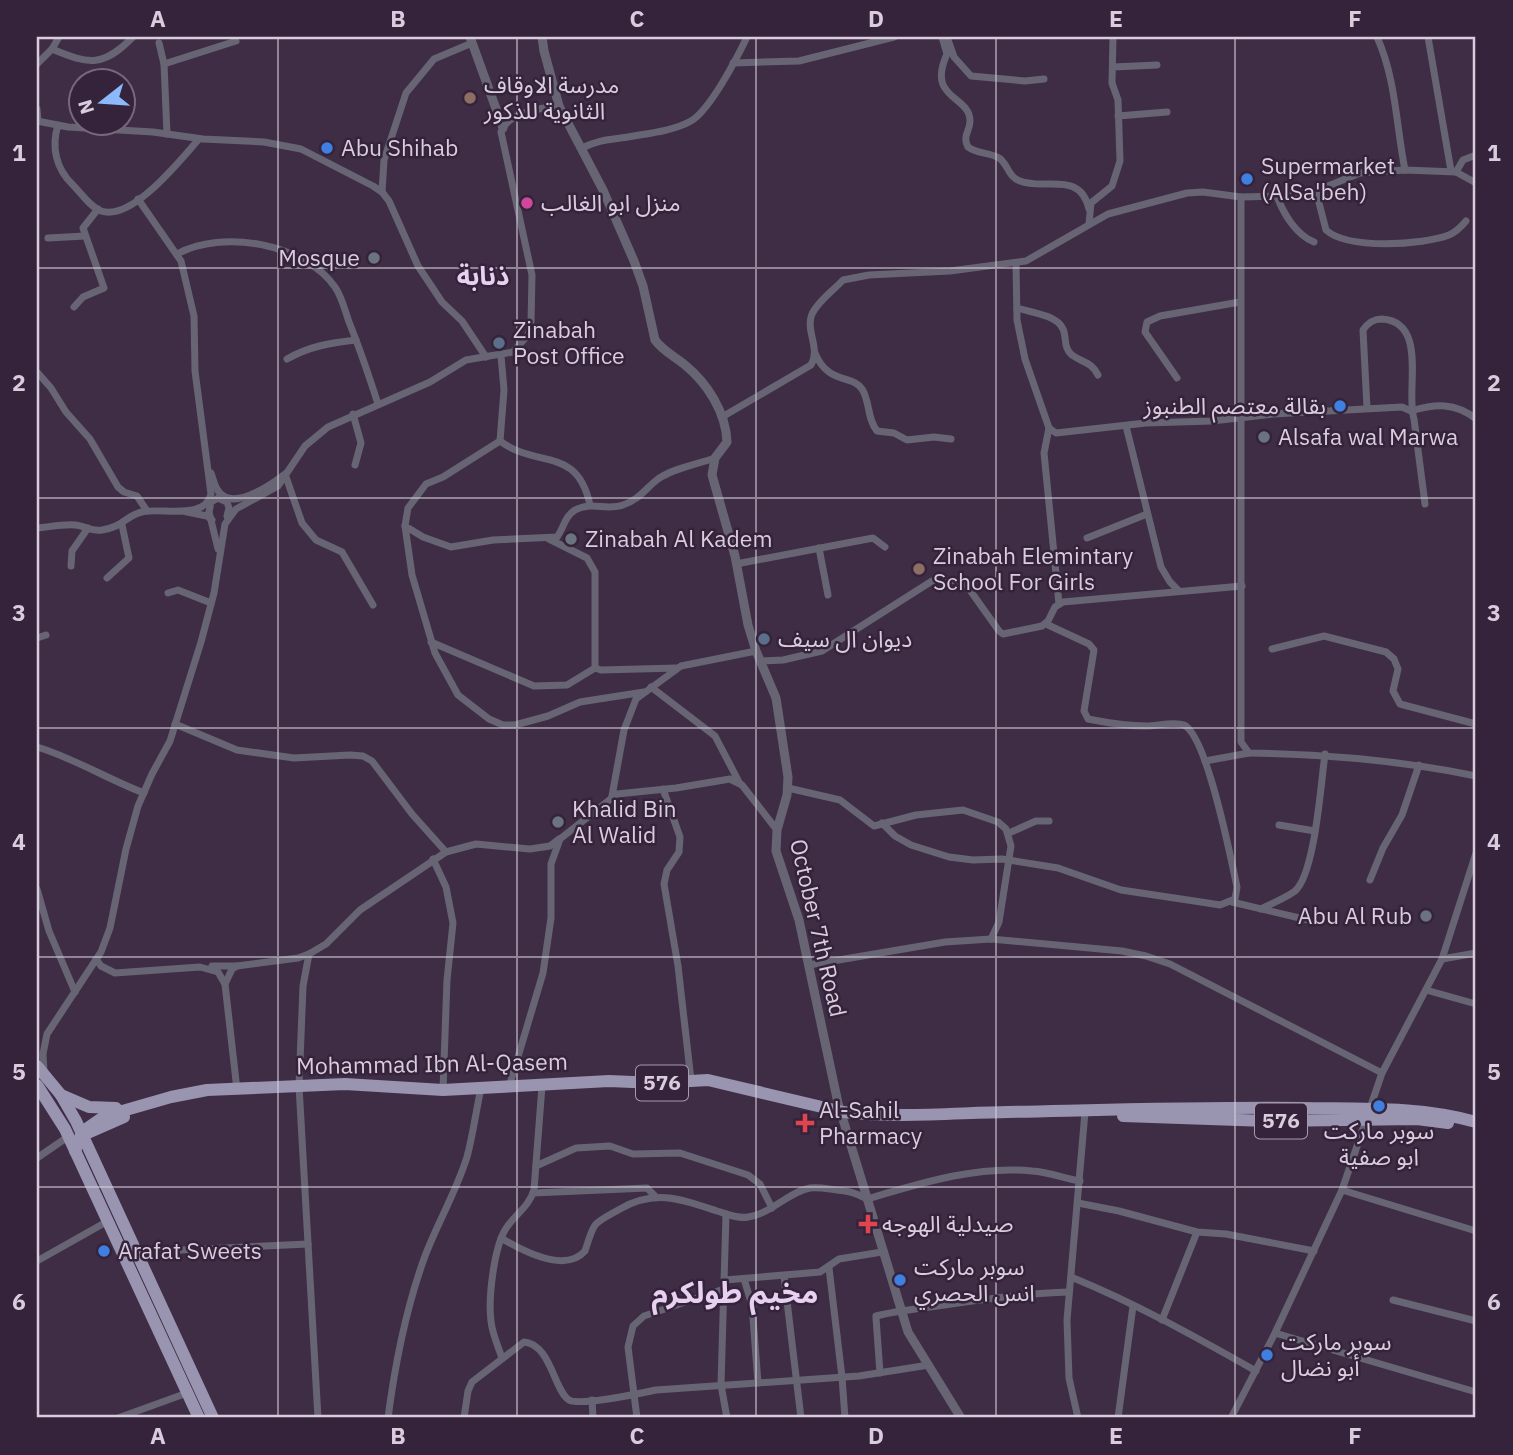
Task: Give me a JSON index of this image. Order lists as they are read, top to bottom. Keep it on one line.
{"streets":{"main road":["Mohammad Ibn Al-Qasem","576"],"street":["October 7th Road"]},"crossings":[["October 7th Road","Mohammad Ibn Al-Qasem"]],"districts":["ذنابة","مخيم طولكرم"],"places":{"other":["مدرسة الاوقاف الثانوية للذكور","Abu Shihab","Supermarket (AlSa'beh)","منزل ابو الغالب","Mosque","Zinabah Post Office","بقالة معتصم الطنبوز","Alsafa wal Marwa","Zinabah Al Kadem","Zinabah Elemintary School For Girls","ديوان ال سيف","Khalid Bin Al Walid","Abu Al Rub","سوبر ماركت ابو صفية","Arafat Sweets","سوبر ماركت انس الحصري","سوبر ماركت أبو نضال"],"health":["Al-Sahil Pharmacy","صيدلية الهوجه"]},"north":"left","grid":{"columns":["A","B","C","D","E","F"],"rows":["1","2","3","4","5","6"]}}
